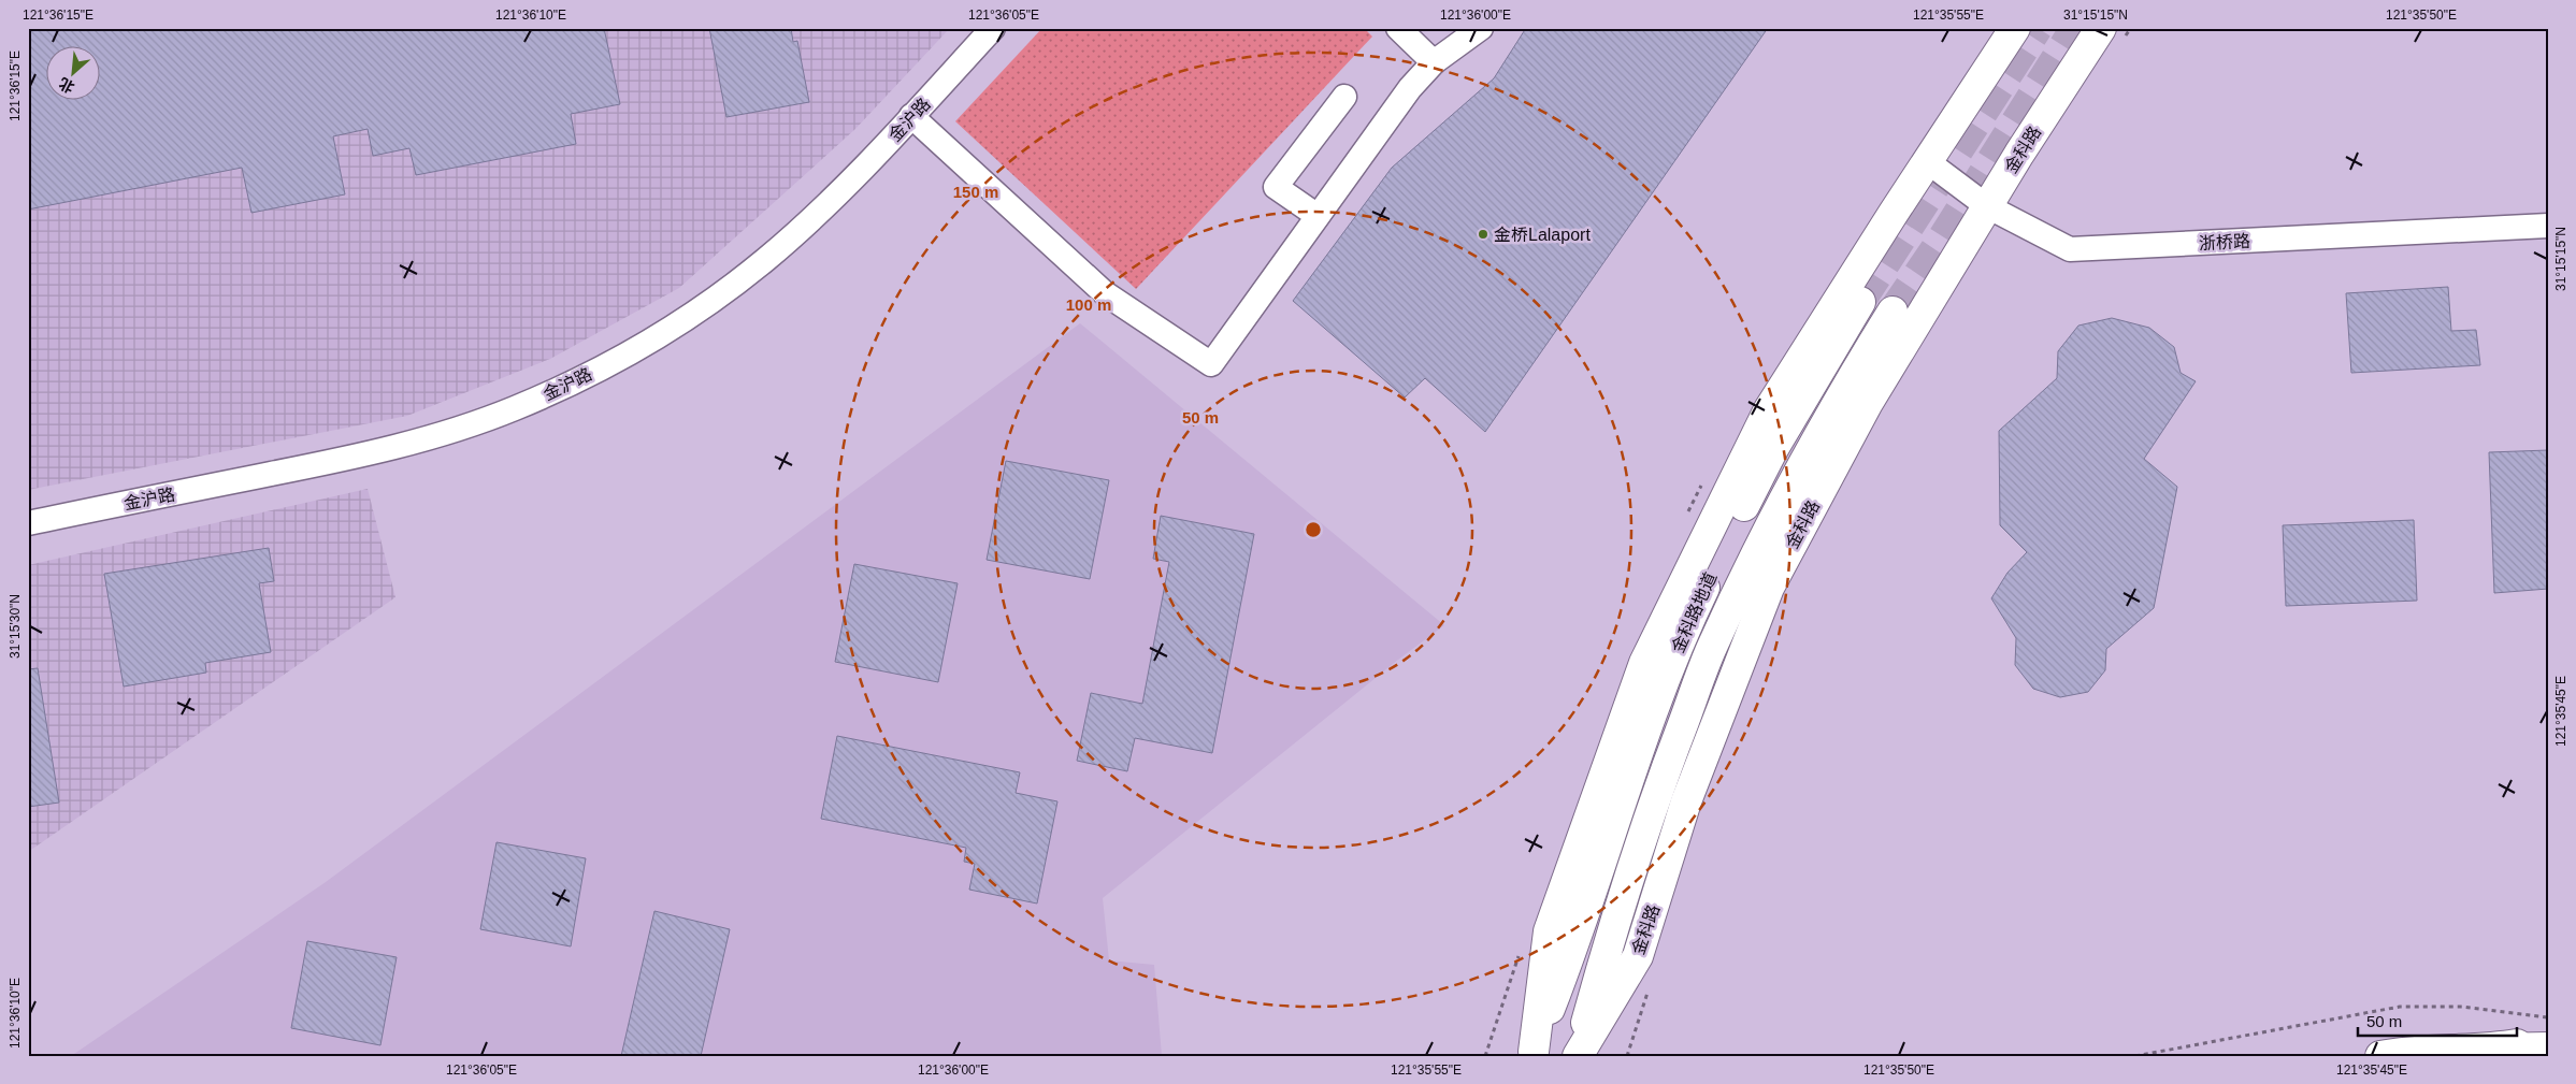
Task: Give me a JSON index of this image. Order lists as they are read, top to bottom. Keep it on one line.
{"streets":{"main road":["金科路","金科路地道"],"street":["金沪路","浙桥路"]},"crossings":[["金科路","浙桥路"],["金科路","金科路地道"]],"places":["金桥Lalaport"],"scale_bar":"50 m","north":"bottom left","coordinates":["121°36'15\"E","121°36'10\"E","121°36'05\"E","121°36'00\"E","121°35'55\"E","31°15'15\"N","121°35'50\"E","31°15'30\"N","121°35'45\"E"],"rings":["150 m","100 m","50 m"]}
